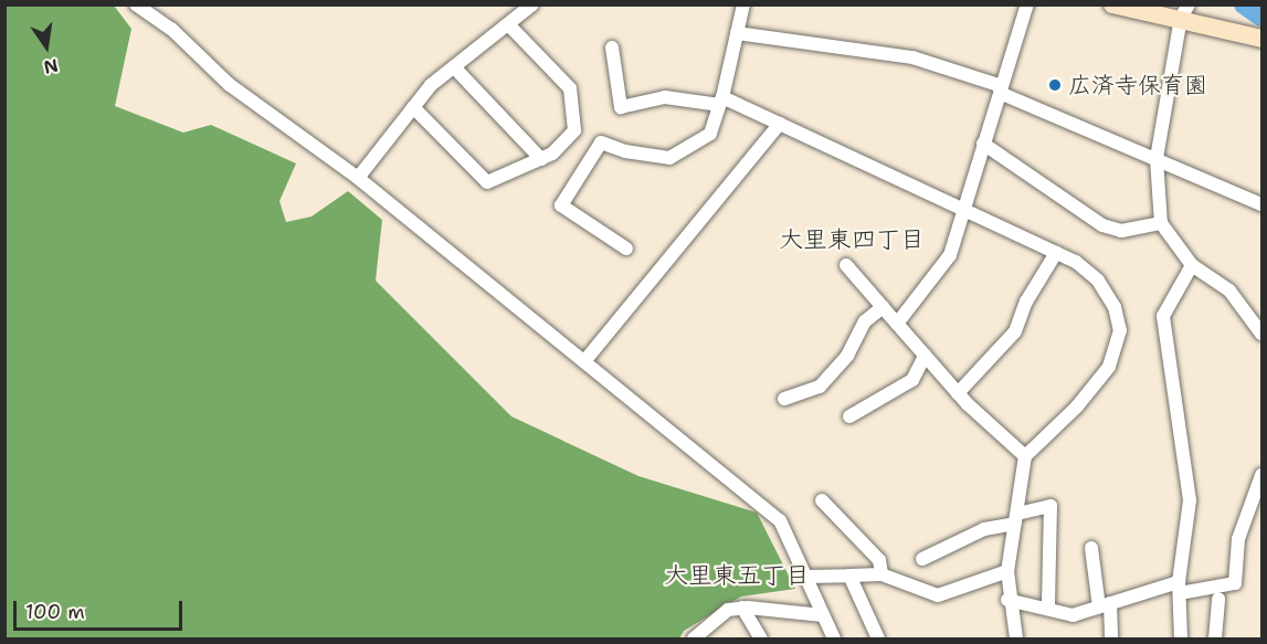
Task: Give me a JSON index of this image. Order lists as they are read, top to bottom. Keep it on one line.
{"districts":["大里東四丁目","大里東五丁目"],"places":["広済寺保育園"],"scale_bar":"100 m","north":"bottom"}
